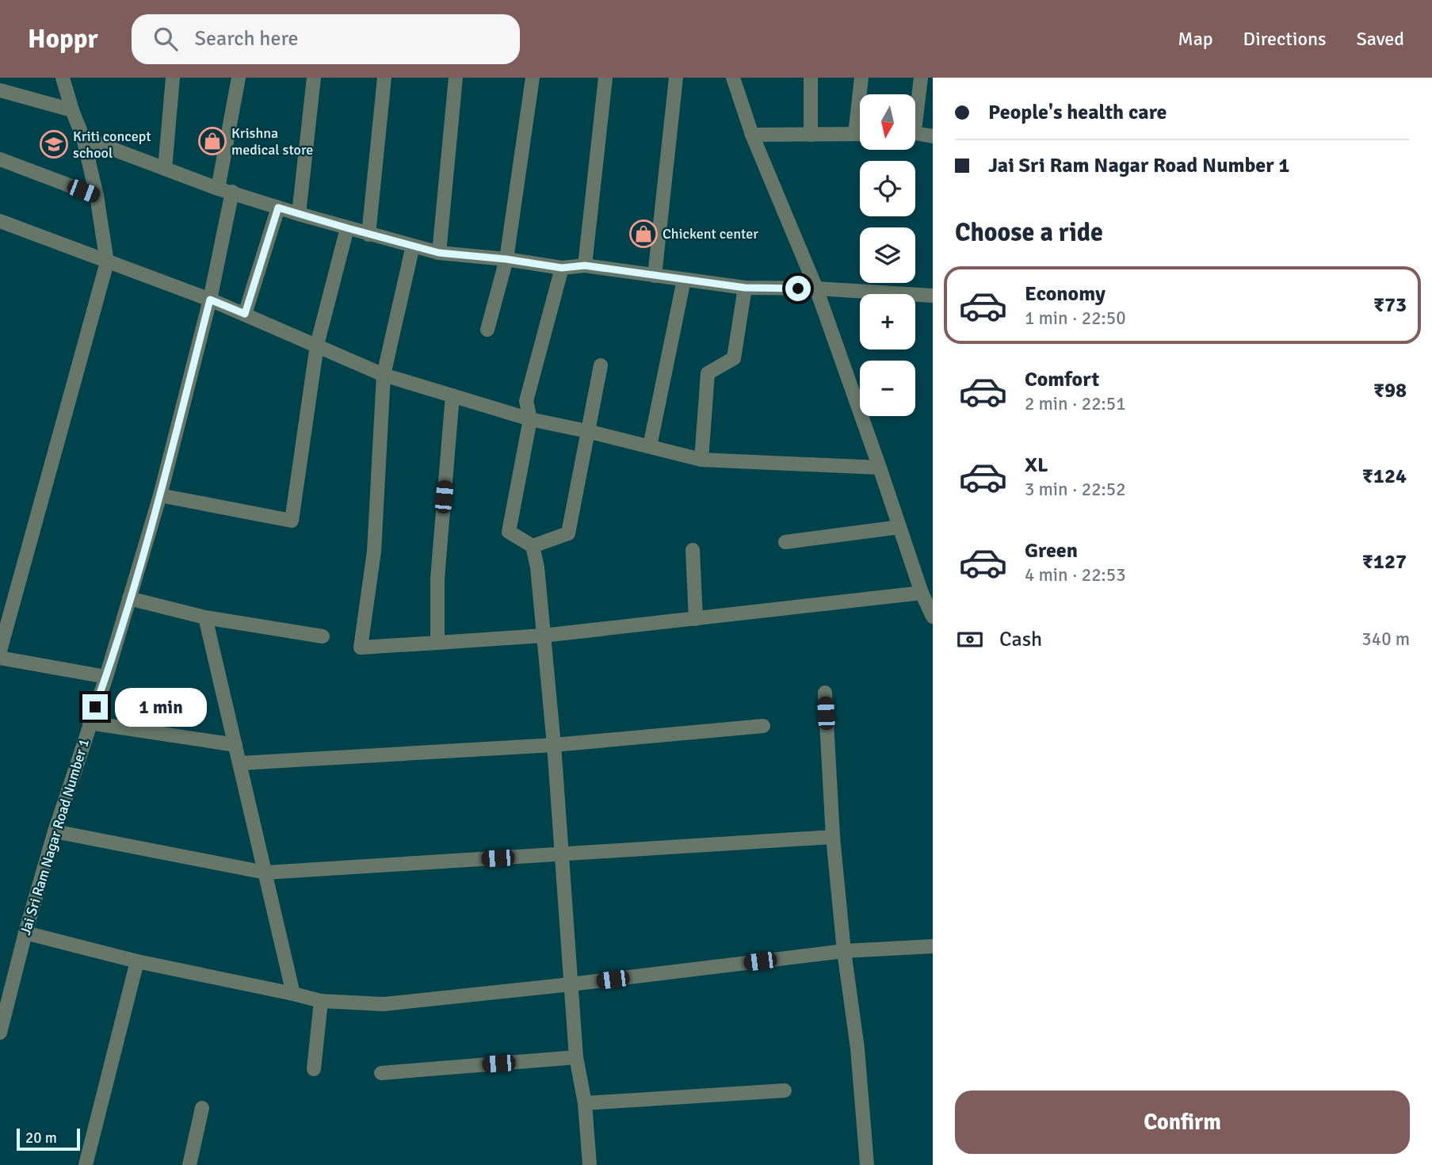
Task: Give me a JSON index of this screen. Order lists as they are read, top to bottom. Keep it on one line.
{"streets":{"street":["Jai Sri Ram Nagar Road Number 1"]},"places":{"shop":["Krishna medical store","Chickent center"],"school or university":["Kriti concept school"]},"scale_bar":"20 m","north":"bottom","page":{"header":"Hoppr","search":"Search here","nav":["Map","Directions","Saved"],"banner":["People's health care","Jai Sri Ram Nagar Road Number 1"],"map_buttons":["+","−"],"heading":"Choose a ride","list":[{"name":"Economy","note":"1 min · 22:50","value":"₹73"},{"name":"Comfort","note":"2 min · 22:51","value":"₹98"},{"name":"XL","note":"3 min · 22:52","value":"₹124"},{"name":"Green","note":"4 min · 22:53","value":"₹127"}],"pay":["Cash","340 m"],"bubble":"1 min","buttons":"Confirm","scale":"20 m"}}
